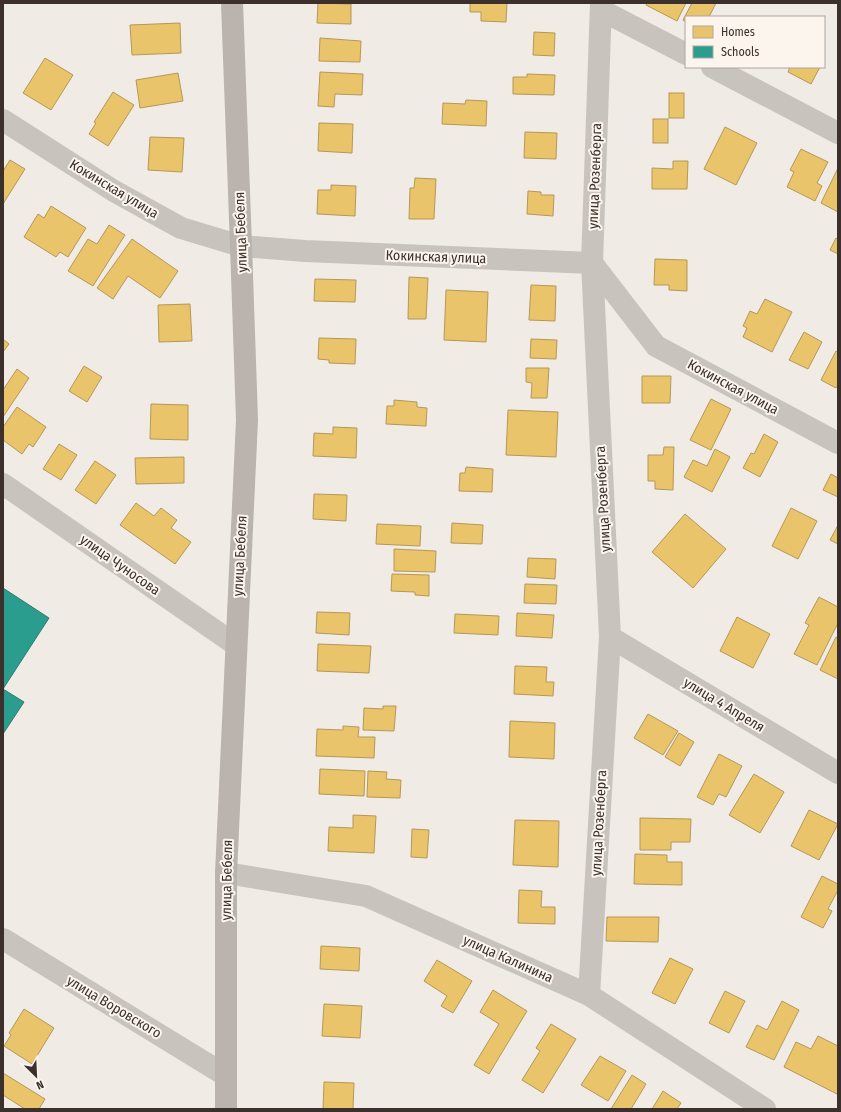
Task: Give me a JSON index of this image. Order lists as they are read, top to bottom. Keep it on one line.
{"streets":{"street":["улица Розенберга","Кокинская улица","улица Бебеля","улица Чуносова","улица 4 Апреля","улица Калинина","улица Воровского"]},"crossings":[["улица Розенберга","Кокинская улица"],["улица Розенберга","улица 4 Апреля"],["улица Розенберга","улица Калинина"],["Кокинская улица","улица Бебеля"],["улица Бебеля","улица Чуносова"],["улица Бебеля","улица Калинина"],["улица Бебеля","улица Воровского"]],"legend":["Homes","Schools"],"north":"bottom right"}
